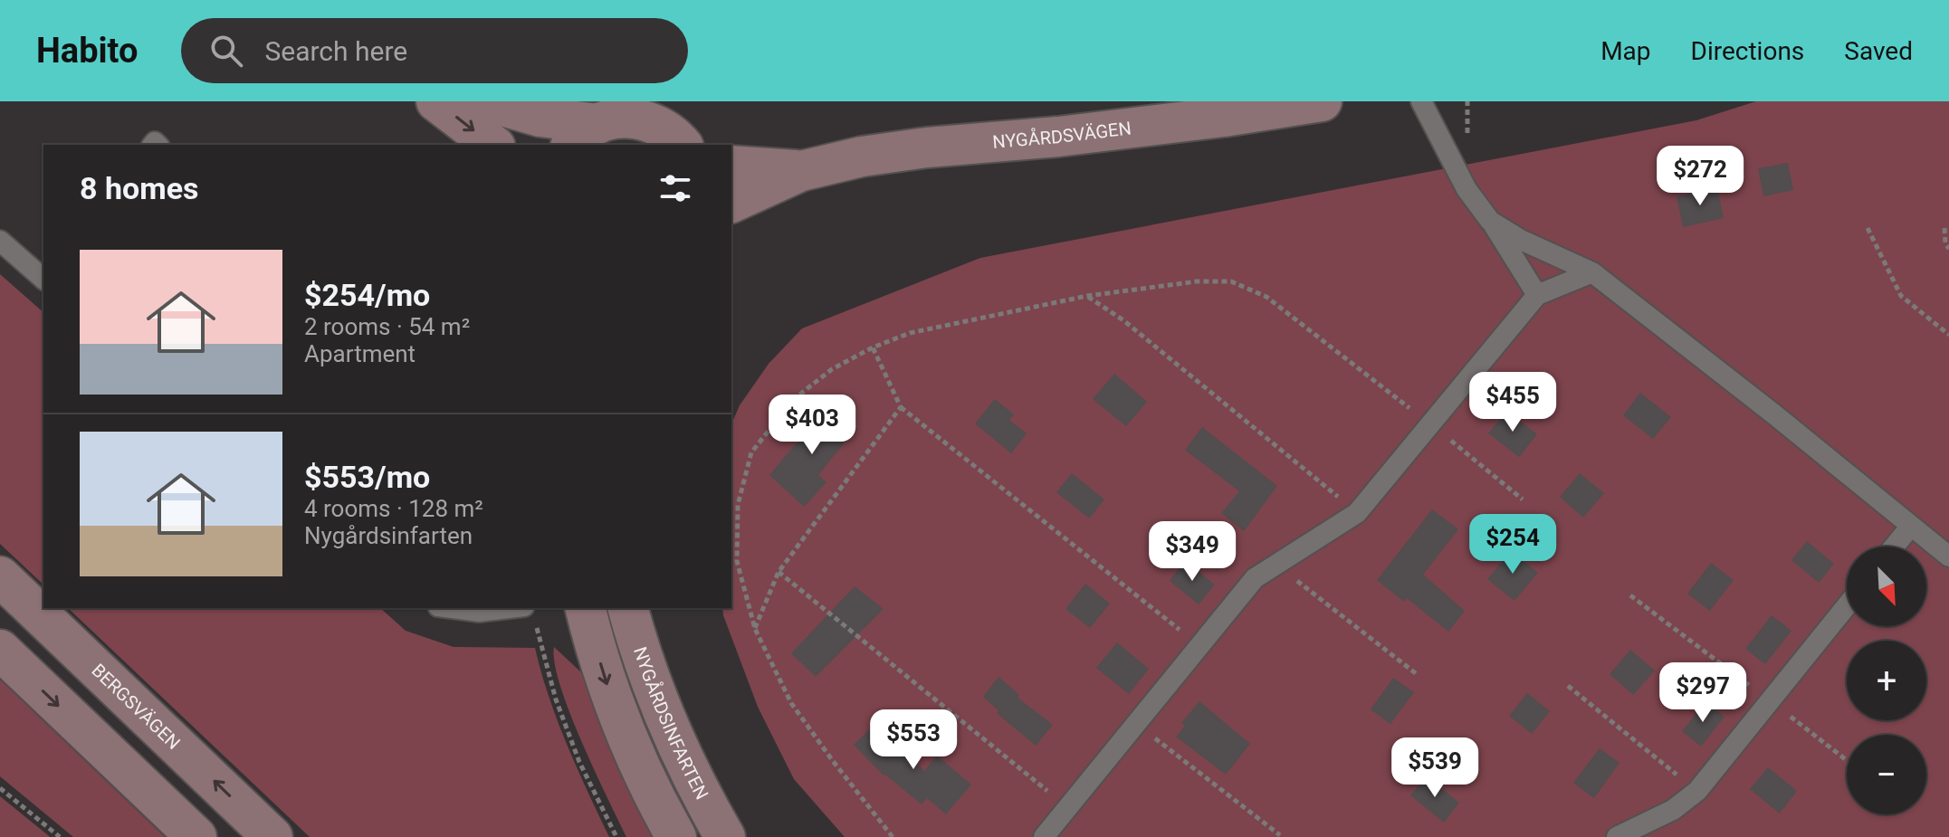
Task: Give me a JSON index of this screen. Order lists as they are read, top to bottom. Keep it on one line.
{"streets":{"street":["NYGÅRDSVÄGEN","BERGSVÄGEN","NYGÅRDSINFARTEN"]},"north":"bottom right","page":{"header":"Habito","search":"Search here","nav":["Map","Directions","Saved"],"heading":"8 homes","price":["$272","$455","$403","$254","$349","$297","$553","$539"],"list":[{"name":"$254/mo","note":"2 rooms · 54 m² · Apartment"},{"name":"$553/mo","note":"4 rooms · 128 m² · Nygårdsinfarten"}],"map_buttons":["+","−"]}}
